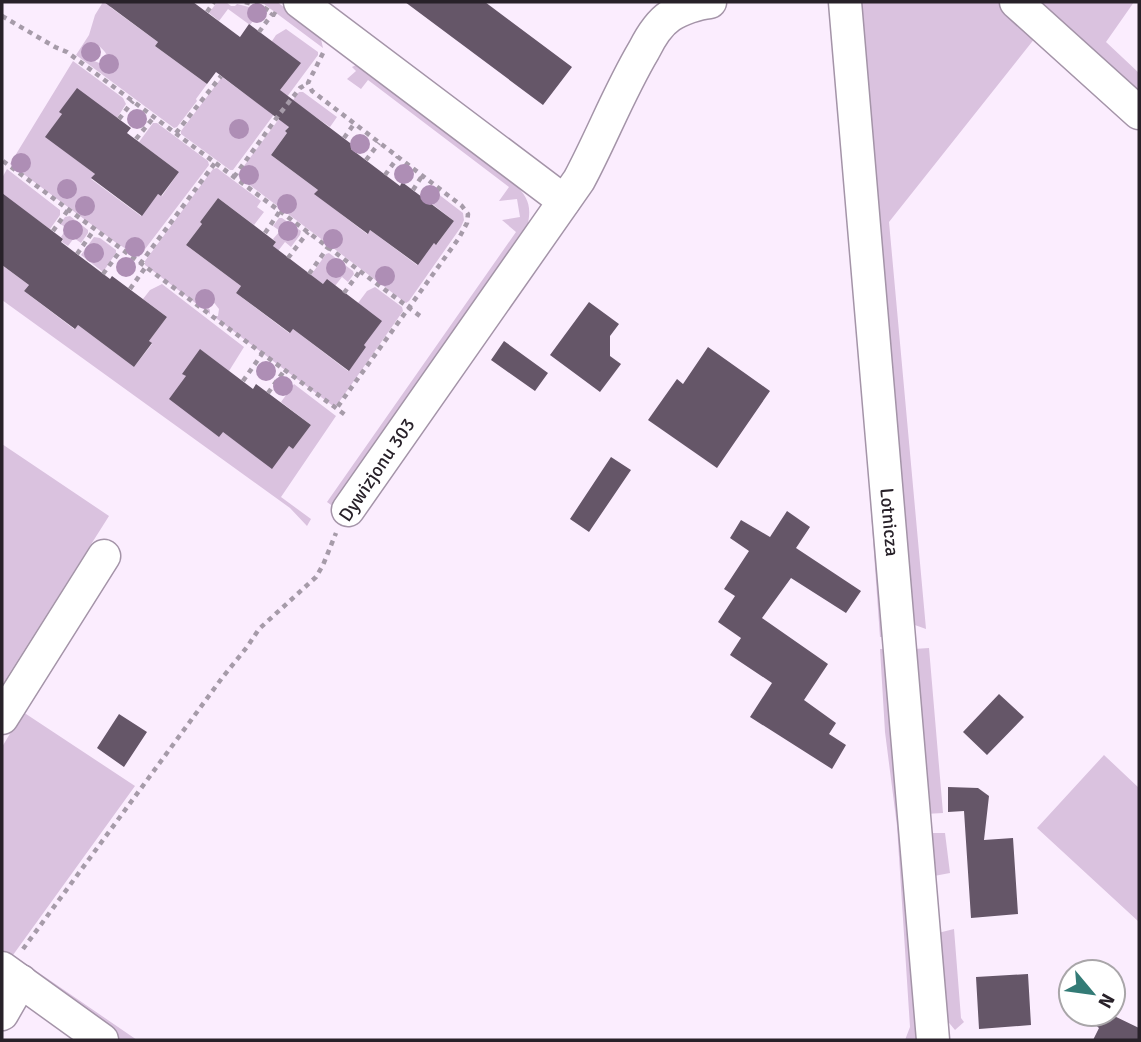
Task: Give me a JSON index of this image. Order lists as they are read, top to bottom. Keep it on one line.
{"streets":{"street":["Dywizjonu 303","Lotnicza"]},"north":"bottom right"}
